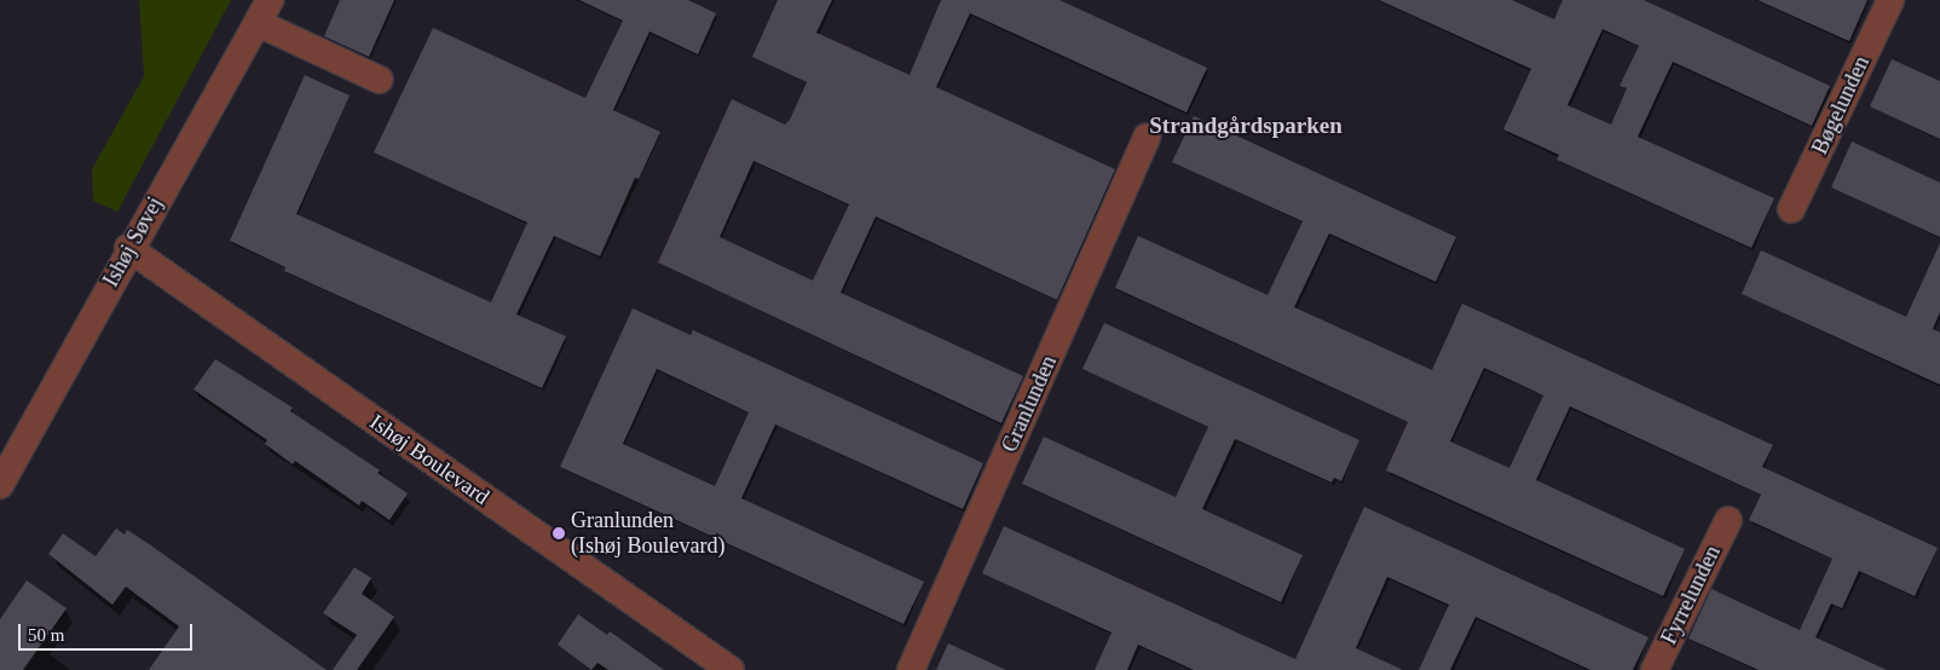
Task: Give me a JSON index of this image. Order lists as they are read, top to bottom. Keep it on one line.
{"streets":{"street":["Bøgelunden","Ishøj Søvej","Granlunden","Ishøj Boulevard","Fyrrelunden"]},"crossings":[["Ishøj Søvej","Ishøj Boulevard"]],"districts":["Strandgårdsparken"],"places":["Granlunden (Ishøj Boulevard)"],"scale_bar":"50 m"}
